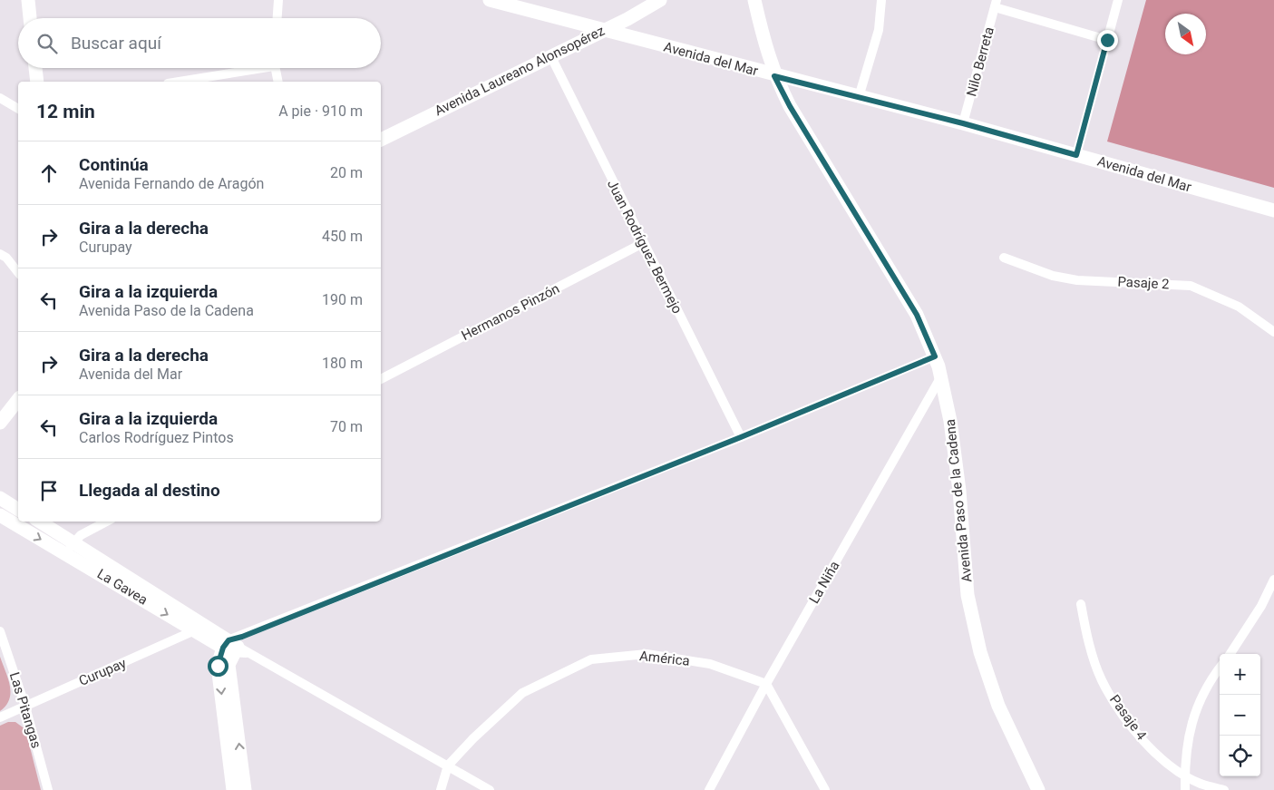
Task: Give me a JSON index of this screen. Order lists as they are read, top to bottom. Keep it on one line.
{"streets":{"street":["Avenida del Mar","Nilo Berreta","Avenida Laureano Alonsopérez","Juan Rodríguez Bermejo","Pasaje 2","Hermanos Pinzón","Avenida Paso de la Cadena","La Niña","La Gavea","América","Curupay","Las Pitangas","Pasaje 4"]},"crossings":[["Avenida del Mar","Nilo Berreta"],["Avenida del Mar","Avenida Laureano Alonsopérez"],["Avenida del Mar","Avenida Paso de la Cadena"],["Avenida Laureano Alonsopérez","Juan Rodríguez Bermejo"],["Juan Rodríguez Bermejo","Hermanos Pinzón"],["Avenida Paso de la Cadena","La Niña"],["La Niña","América"],["La Gavea","América"],["La Gavea","Curupay"],["Curupay","Las Pitangas"]],"north":"bottom right","page":{"search":"Buscar aquí","heading":["12 min","A pie · 910 m"],"list":[["Continúa","Avenida Fernando de Aragón","20 m"],["Gira a la derecha","Curupay","450 m"],["Gira a la izquierda","Avenida Paso de la Cadena","190 m"],["Gira a la derecha","Avenida del Mar","180 m"],["Gira a la izquierda","Carlos Rodríguez Pintos","70 m"],"Llegada al destino"],"map_buttons":["+","−"]}}
